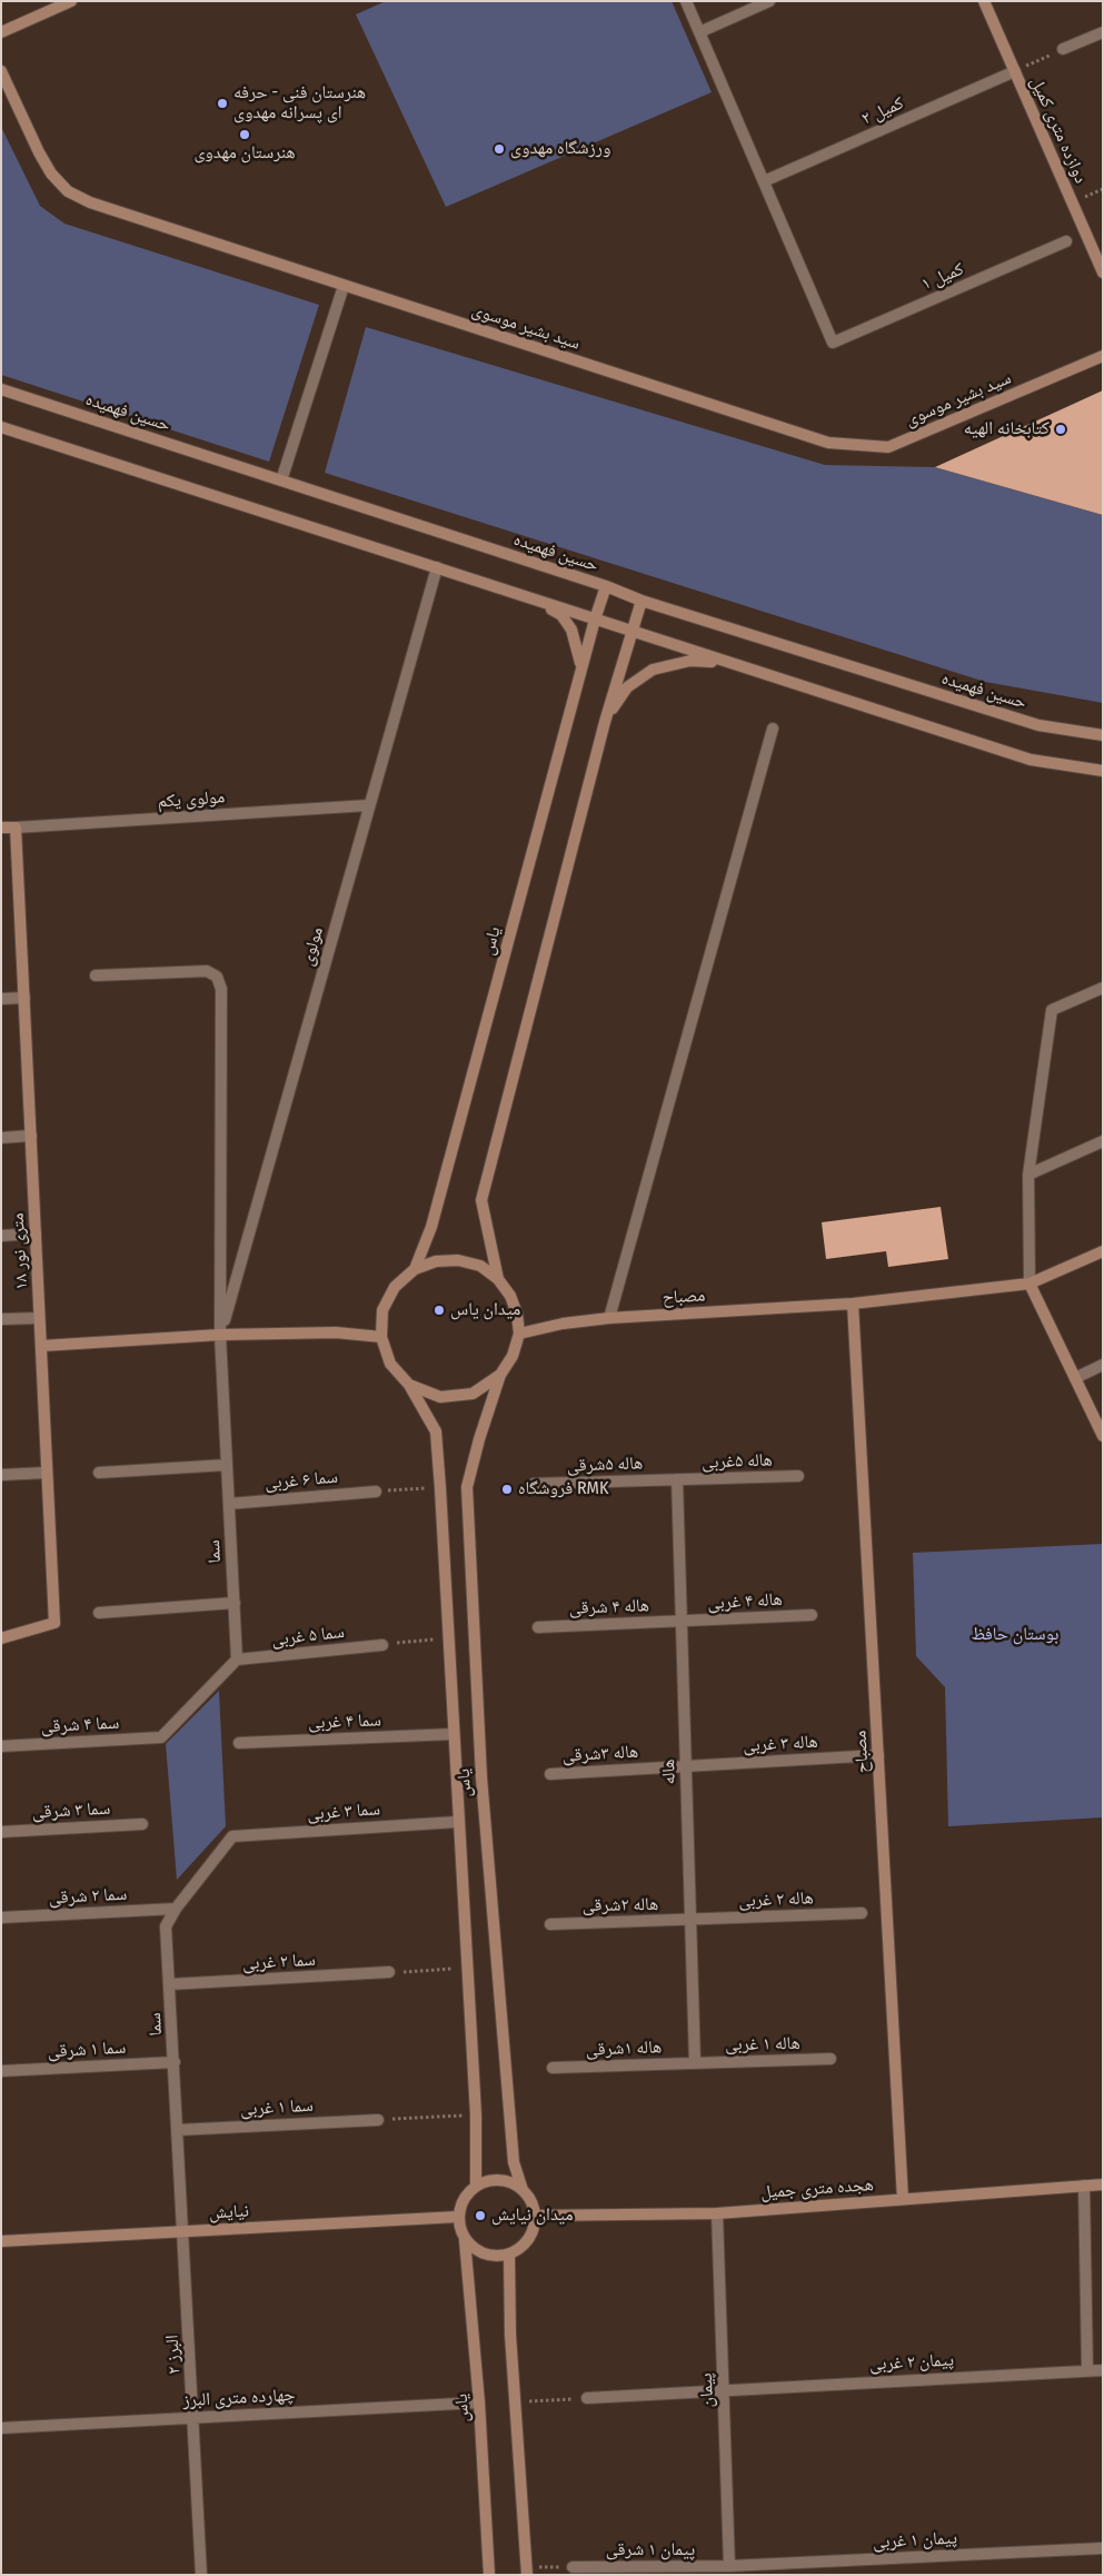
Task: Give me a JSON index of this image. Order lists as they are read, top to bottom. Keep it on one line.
{"streets":{"street":["کمیل ۲","دوازده متری کمیل","کمیل ۱","سید بشیر موسوی","حسین فهمیده","مولوی یکم","یاس","مولوی","۱۸ متری نور","مصباح","هاله ۵غربی","هاله ۵شرقی","سما ۶ غربی","سما","هاله ۴ غربی","هاله ۴ شرقی","سما ۵ غربی","سما ۴ غربی","سما ۴ شرقی","هاله ۳ غربی","هاله ۳شرقی","هاله","سما ۳ شرقی","سما ۳ غربی","سما ۲ شرقی","هاله ۲ غربی","هاله ۲شرقی","سما ۲ غربی","هاله ۱ غربی","هاله ۱شرقی","سما ۱ شرقی","سما ۱ غربی","هجده متری جمیل","نیایش","البرز ۲","پیمان ۲ غربی","پیمان","چهارده متری البرز","پیمان ۱ غربی","پیمان ۱ شرقی"]},"crossings":[["کمیل ۲","دوازده متری کمیل"],["کمیل ۲","کمیل ۱"],["حسین فهمیده","یاس"],["مولوی یکم","مولوی"],["مولوی یکم","۱۸ متری نور"],["یاس","مصباح"],["یاس","سما ۴ غربی"],["یاس","سما ۳ غربی"],["یاس","هجده متری جمیل"],["یاس","نیایش"],["یاس","چهارده متری البرز"],["مولوی","سما"],["مصباح","هاله ۳ غربی"],["مصباح","هجده متری جمیل"],["هاله ۵غربی","هاله ۵شرقی"],["هاله ۵غربی","هاله"],["هاله ۵شرقی","هاله"],["سما ۶ غربی","سما"],["سما","سما ۵ غربی"],["سما","سما ۴ شرقی"],["سما","سما ۳ غربی"],["سما","سما ۲ شرقی"],["سما","سما ۲ غربی"],["سما","سما ۱ شرقی"],["سما","سما ۱ غربی"],["سما","نیایش"],["سما","البرز ۲"],["هاله ۴ غربی","هاله ۴ شرقی"],["هاله ۴ غربی","هاله"],["هاله ۴ شرقی","هاله"],["سما ۵ غربی","سما ۴ شرقی"],["هاله ۳ غربی","هاله ۳شرقی"],["هاله ۳ غربی","هاله"],["هاله ۳شرقی","هاله"],["هاله","هاله ۲ غربی"],["هاله","هاله ۲شرقی"],["هاله","هاله ۱ غربی"],["هاله","هاله ۱شرقی"],["هاله ۲ غربی","هاله ۲شرقی"],["هاله ۱ غربی","هاله ۱شرقی"],["هجده متری جمیل","نیایش"],["هجده متری جمیل","پیمان"],["نیایش","البرز ۲"],["البرز ۲","چهارده متری البرز"],["پیمان ۲ غربی","پیمان"],["پیمان","پیمان ۱ غربی"],["پیمان","پیمان ۱ شرقی"],["پیمان ۱ غربی","پیمان ۱ شرقی"]],"parks":["بوستان حافظ"],"places":["هنرستان فنی - حرفه ای پسرانه مهدوی","هنرستان مهدوی","ورزشگاه مهدوی","کتابخانه الهیه","میدان یاس","فروشگاه RMK","میدان نیایش"]}
